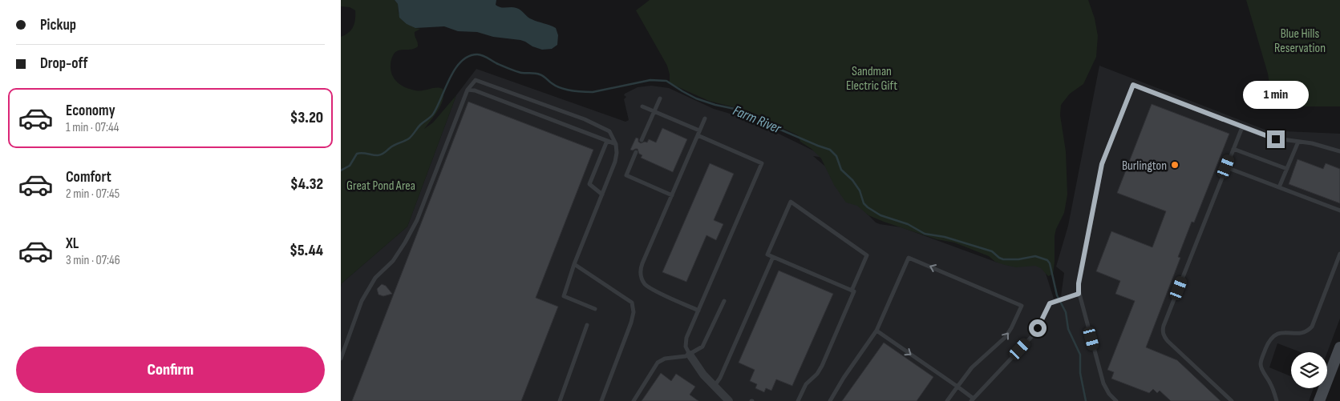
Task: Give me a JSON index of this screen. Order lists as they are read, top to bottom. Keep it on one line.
{"water":["Farm River"],"parks":["Blue Hills Reservation","Sandman Electric Gift","Great Pond Area"],"places":["Burlington"],"page":{"banner":["Pickup","Drop-off"],"bubble":"1 min","list":[{"name":"Economy","note":"1 min · 07:44","value":"$3.20"},{"name":"Comfort","note":"2 min · 07:45","value":"$4.32"},{"name":"XL","note":"3 min · 07:46","value":"$5.44"}],"buttons":"Confirm"}}
